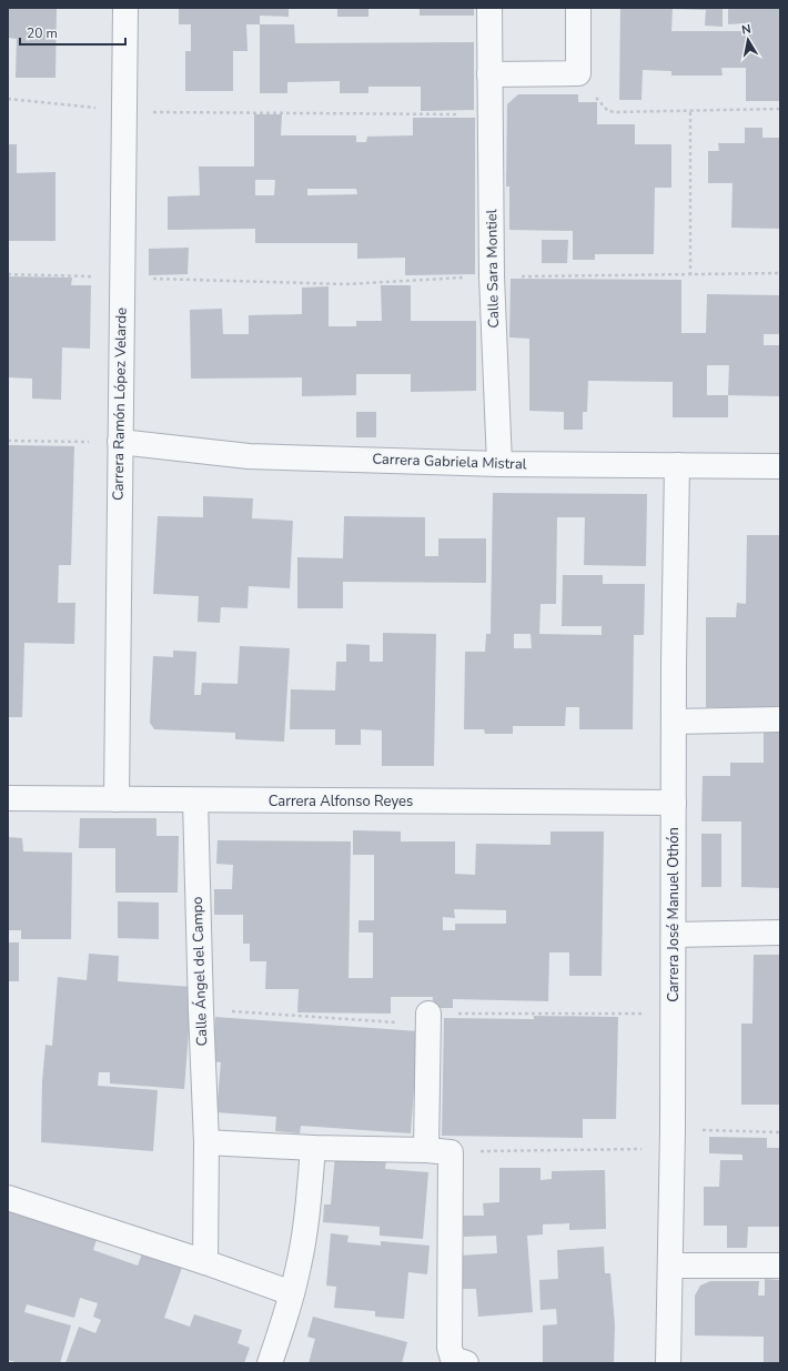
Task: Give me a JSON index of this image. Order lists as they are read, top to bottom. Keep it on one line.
{"streets":{"street":["Calle Sara Montiel","Carrera Ramón López Velarde","Carrera Gabriela Mistral","Carrera Alfonso Reyes","Carrera José Manuel Othón","Calle Ángel del Campo"]},"crossings":[["Calle Sara Montiel","Carrera Gabriela Mistral"],["Carrera Ramón López Velarde","Carrera Gabriela Mistral"],["Carrera Ramón López Velarde","Carrera Alfonso Reyes"],["Carrera Gabriela Mistral","Carrera José Manuel Othón"],["Carrera Alfonso Reyes","Carrera José Manuel Othón"],["Carrera Alfonso Reyes","Calle Ángel del Campo"]],"scale_bar":"20 m","north":"top"}
